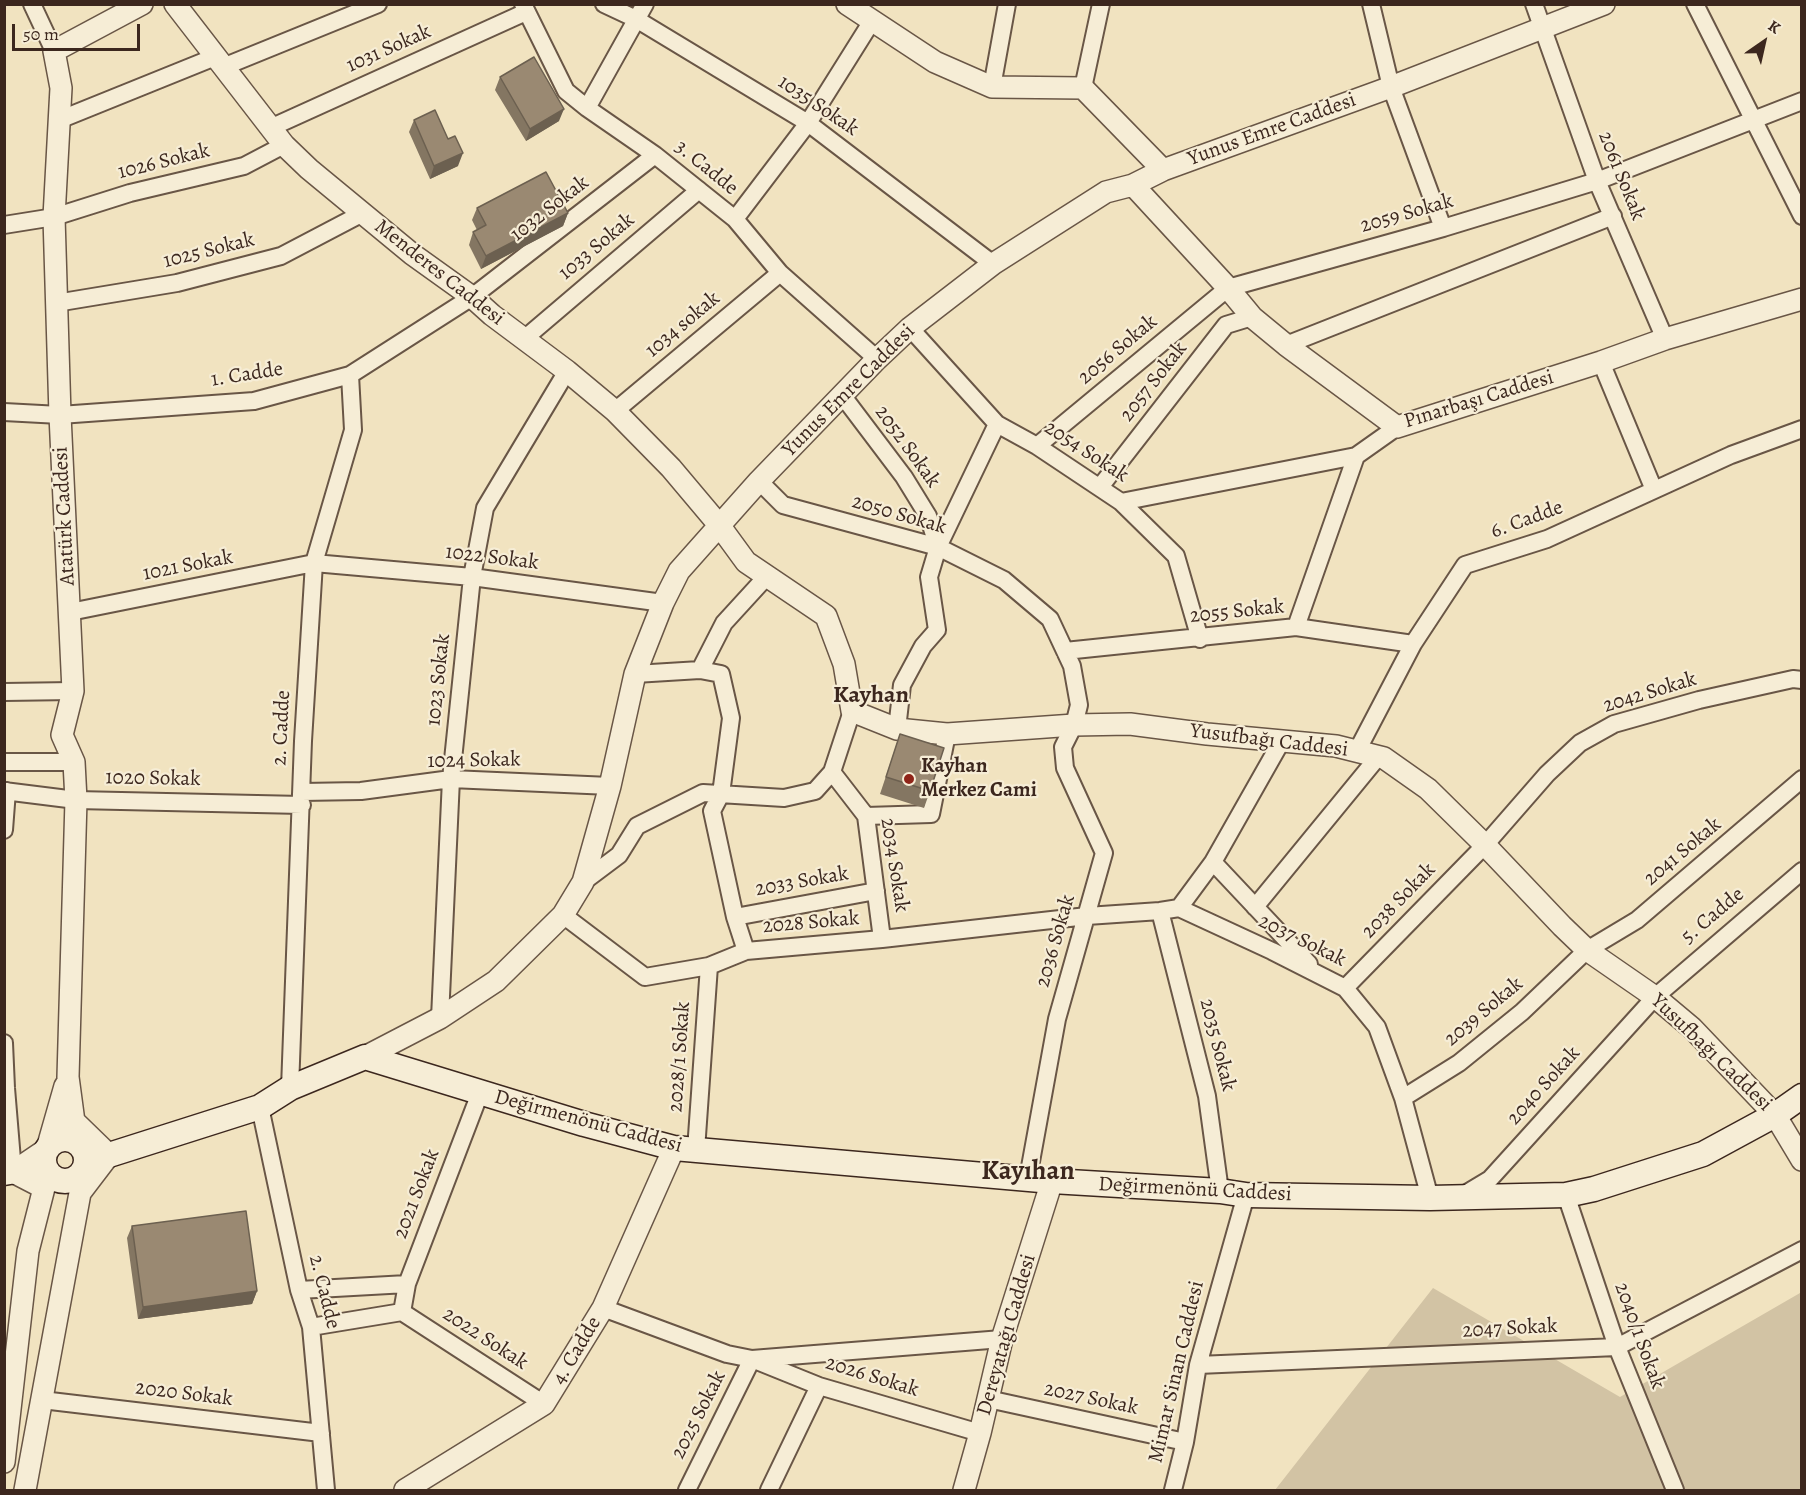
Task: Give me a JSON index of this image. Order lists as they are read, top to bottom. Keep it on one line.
{"streets":{"main road":["Değirmenönü Caddesi"],"street":["1031 Sokak","1035 Sokak","Yunus Emre Caddesi","1026 Sokak","3. Cadde","2061 Sokak","1032 Sokak","2059 Sokak","1033 Sokak","1025 Sokak","Menderes Caddesi","1034 sokak","2056 Sokak","1. Cadde","2057 Sokak","Pınarbaşı Caddesi","2052 Sokak","2054 Sokak","2050 Sokak","Atatürk Caddesi","6. Cadde","1022 Sokak","1021 Sokak","2055 Sokak","1023 Sokak","2042 Sokak","2. Cadde","Yusufbağı Caddesi","1024 Sokak","1020 Sokak","2041 Sokak","2034 Sokak","2033 Sokak","2038 Sokak","5. Cadde","2028 Sokak","2036 Sokak","2037 Sokak","2039 Sokak","2035 Sokak","2028/1 Sokak","2040 Sokak","2021 Sokak","2047 Sokak","Dereyatağı Caddesi","2040/1 Sokak","2022 Sokak","4. Cadde","Mimar Sinan Caddesi","2026 Sokak","2020 Sokak","2027 Sokak","2025 Sokak"]},"crossings":[["1031 Sokak","3. Cadde"],["1031 Sokak","Menderes Caddesi"],["1035 Sokak","Yunus Emre Caddesi"],["Yunus Emre Caddesi","3. Cadde"],["Yunus Emre Caddesi","2061 Sokak"],["Yunus Emre Caddesi","Menderes Caddesi"],["Yunus Emre Caddesi","Pınarbaşı Caddesi"],["Yunus Emre Caddesi","2052 Sokak"],["Yunus Emre Caddesi","2054 Sokak"],["Yunus Emre Caddesi","2050 Sokak"],["Yunus Emre Caddesi","1022 Sokak"],["Yunus Emre Caddesi","1023 Sokak"],["Yunus Emre Caddesi","1024 Sokak"],["Yunus Emre Caddesi","2028 Sokak"],["Yunus Emre Caddesi","Değirmenönü Caddesi"],["1026 Sokak","Menderes Caddesi"],["1026 Sokak","Atatürk Caddesi"],["3. Cadde","1032 Sokak"],["3. Cadde","1033 Sokak"],["3. Cadde","1034 sokak"],["2061 Sokak","2059 Sokak"],["2061 Sokak","Pınarbaşı Caddesi"],["1032 Sokak","Menderes Caddesi"],["1032 Sokak","1. Cadde"],["2059 Sokak","2056 Sokak"],["2059 Sokak","Pınarbaşı Caddesi"],["1033 Sokak","Menderes Caddesi"],["1025 Sokak","Menderes Caddesi"],["1025 Sokak","Atatürk Caddesi"],["Menderes Caddesi","1034 sokak"],["Menderes Caddesi","1. Cadde"],["Menderes Caddesi","1023 Sokak"],["2056 Sokak","Pınarbaşı Caddesi"],["2056 Sokak","2054 Sokak"],["1. Cadde","Atatürk Caddesi"],["1. Cadde","2. Cadde"],["2057 Sokak","Pınarbaşı Caddesi"],["2057 Sokak","2054 Sokak"],["2052 Sokak","2050 Sokak"],["2054 Sokak","2055 Sokak"],["2050 Sokak","2055 Sokak"],["2050 Sokak","Yusufbağı Caddesi"],["2050 Sokak","2036 Sokak"],["Atatürk Caddesi","1021 Sokak"],["Atatürk Caddesi","1020 Sokak"],["6. Cadde","2055 Sokak"],["6. Cadde","Yusufbağı Caddesi"],["1022 Sokak","1021 Sokak"],["1022 Sokak","1023 Sokak"],["1022 Sokak","2. Cadde"],["1021 Sokak","2. Cadde"],["1023 Sokak","1024 Sokak"],["2042 Sokak","Yusufbağı Caddesi"],["2042 Sokak","2038 Sokak"],["2. Cadde","1024 Sokak"],["2. Cadde","1020 Sokak"],["2. Cadde","2020 Sokak"],["Yusufbağı Caddesi","2041 Sokak"],["Yusufbağı Caddesi","2038 Sokak"],["Yusufbağı Caddesi","5. Cadde"],["Yusufbağı Caddesi","2036 Sokak"],["Yusufbağı Caddesi","2039 Sokak"],["Yusufbağı Caddesi","2040 Sokak"],["Yusufbağı Caddesi","Değirmenönü Caddesi"],["1024 Sokak","1020 Sokak"],["2041 Sokak","2039 Sokak"],["2034 Sokak","2033 Sokak"],["2034 Sokak","2028 Sokak"],["2038 Sokak","2037 Sokak"],["5. Cadde","2040 Sokak"],["2028 Sokak","2036 Sokak"],["2028 Sokak","2028/1 Sokak"],["2036 Sokak","Değirmenönü Caddesi"],["2037 Sokak","2039 Sokak"],["2037 Sokak","Değirmenönü Caddesi"],["2035 Sokak","Değirmenönü Caddesi"],["2028/1 Sokak","Değirmenönü Caddesi"],["2028/1 Sokak","4. Cadde"],["2040 Sokak","Değirmenönü Caddesi"],["Değirmenönü Caddesi","2021 Sokak"],["Değirmenönü Caddesi","Dereyatağı Caddesi"],["Değirmenönü Caddesi","2040/1 Sokak"],["Değirmenönü Caddesi","4. Cadde"],["Değirmenönü Caddesi","Mimar Sinan Caddesi"],["2021 Sokak","2022 Sokak"],["2047 Sokak","2040/1 Sokak"],["2047 Sokak","Mimar Sinan Caddesi"],["Dereyatağı Caddesi","2026 Sokak"],["Dereyatağı Caddesi","2027 Sokak"],["2022 Sokak","4. Cadde"],["Mimar Sinan Caddesi","2027 Sokak"],["2026 Sokak","2025 Sokak"]],"districts":["Kayhan","Kayıhan"],"places":["Kayhan Merkez Cami"],"scale_bar":"50 m","north":"top right"}
